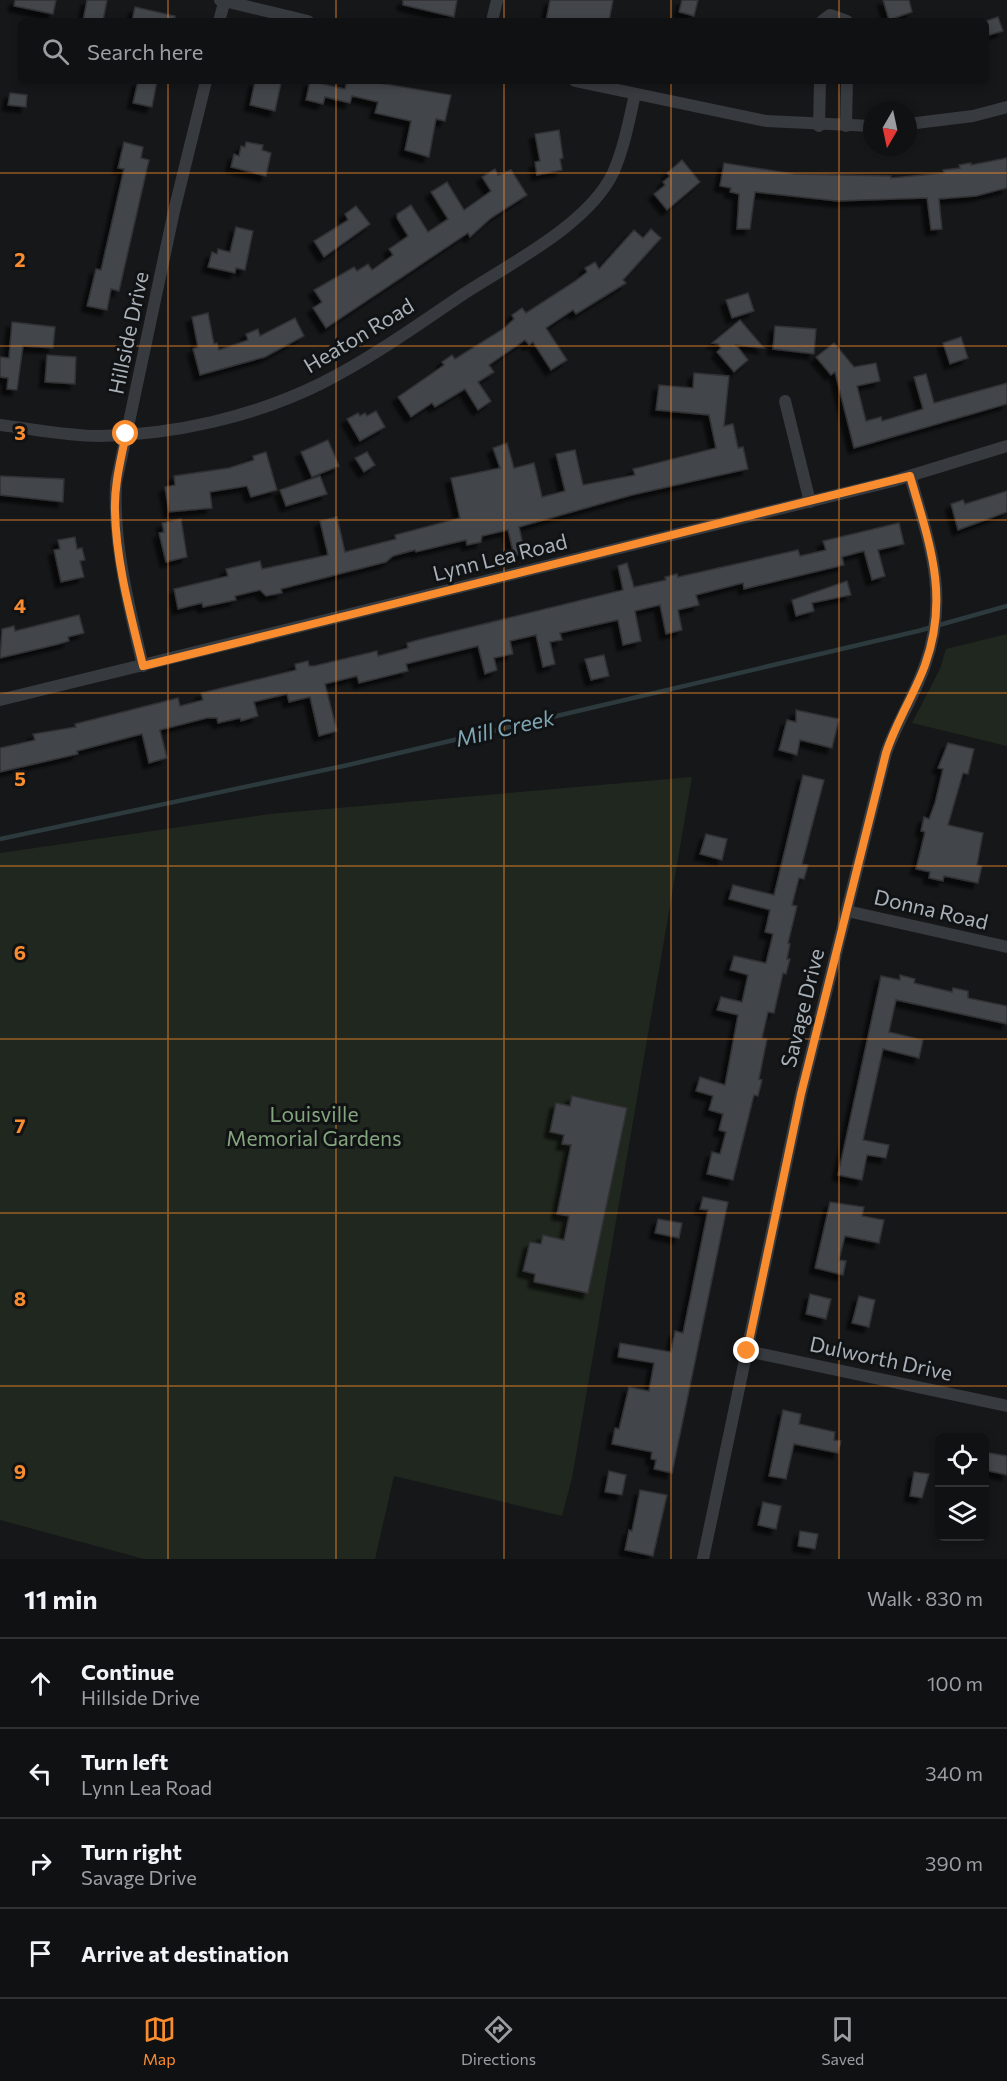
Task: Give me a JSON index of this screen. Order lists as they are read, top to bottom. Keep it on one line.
{"streets":{"street":["Hillside Drive","Heaton Road","Lynn Lea Road","Donna Road","Savage Drive","Dulworth Drive"]},"crossings":[["Hillside Drive","Heaton Road"],["Hillside Drive","Lynn Lea Road"],["Lynn Lea Road","Savage Drive"],["Donna Road","Savage Drive"],["Savage Drive","Dulworth Drive"]],"water":["Mill Creek"],"parks":["Louisville Memorial Gardens"],"north":"bottom","page":{"search":"Search here","heading":["11 min","Walk · 830 m"],"list":[["Continue","Hillside Drive","100 m"],["Turn left","Lynn Lea Road","340 m"],["Turn right","Savage Drive","390 m"],"Arrive at destination"],"nav":["Map","Directions","Saved"]},"grid":{"rows":["2","3","4","5","6","7","8","9"]}}
